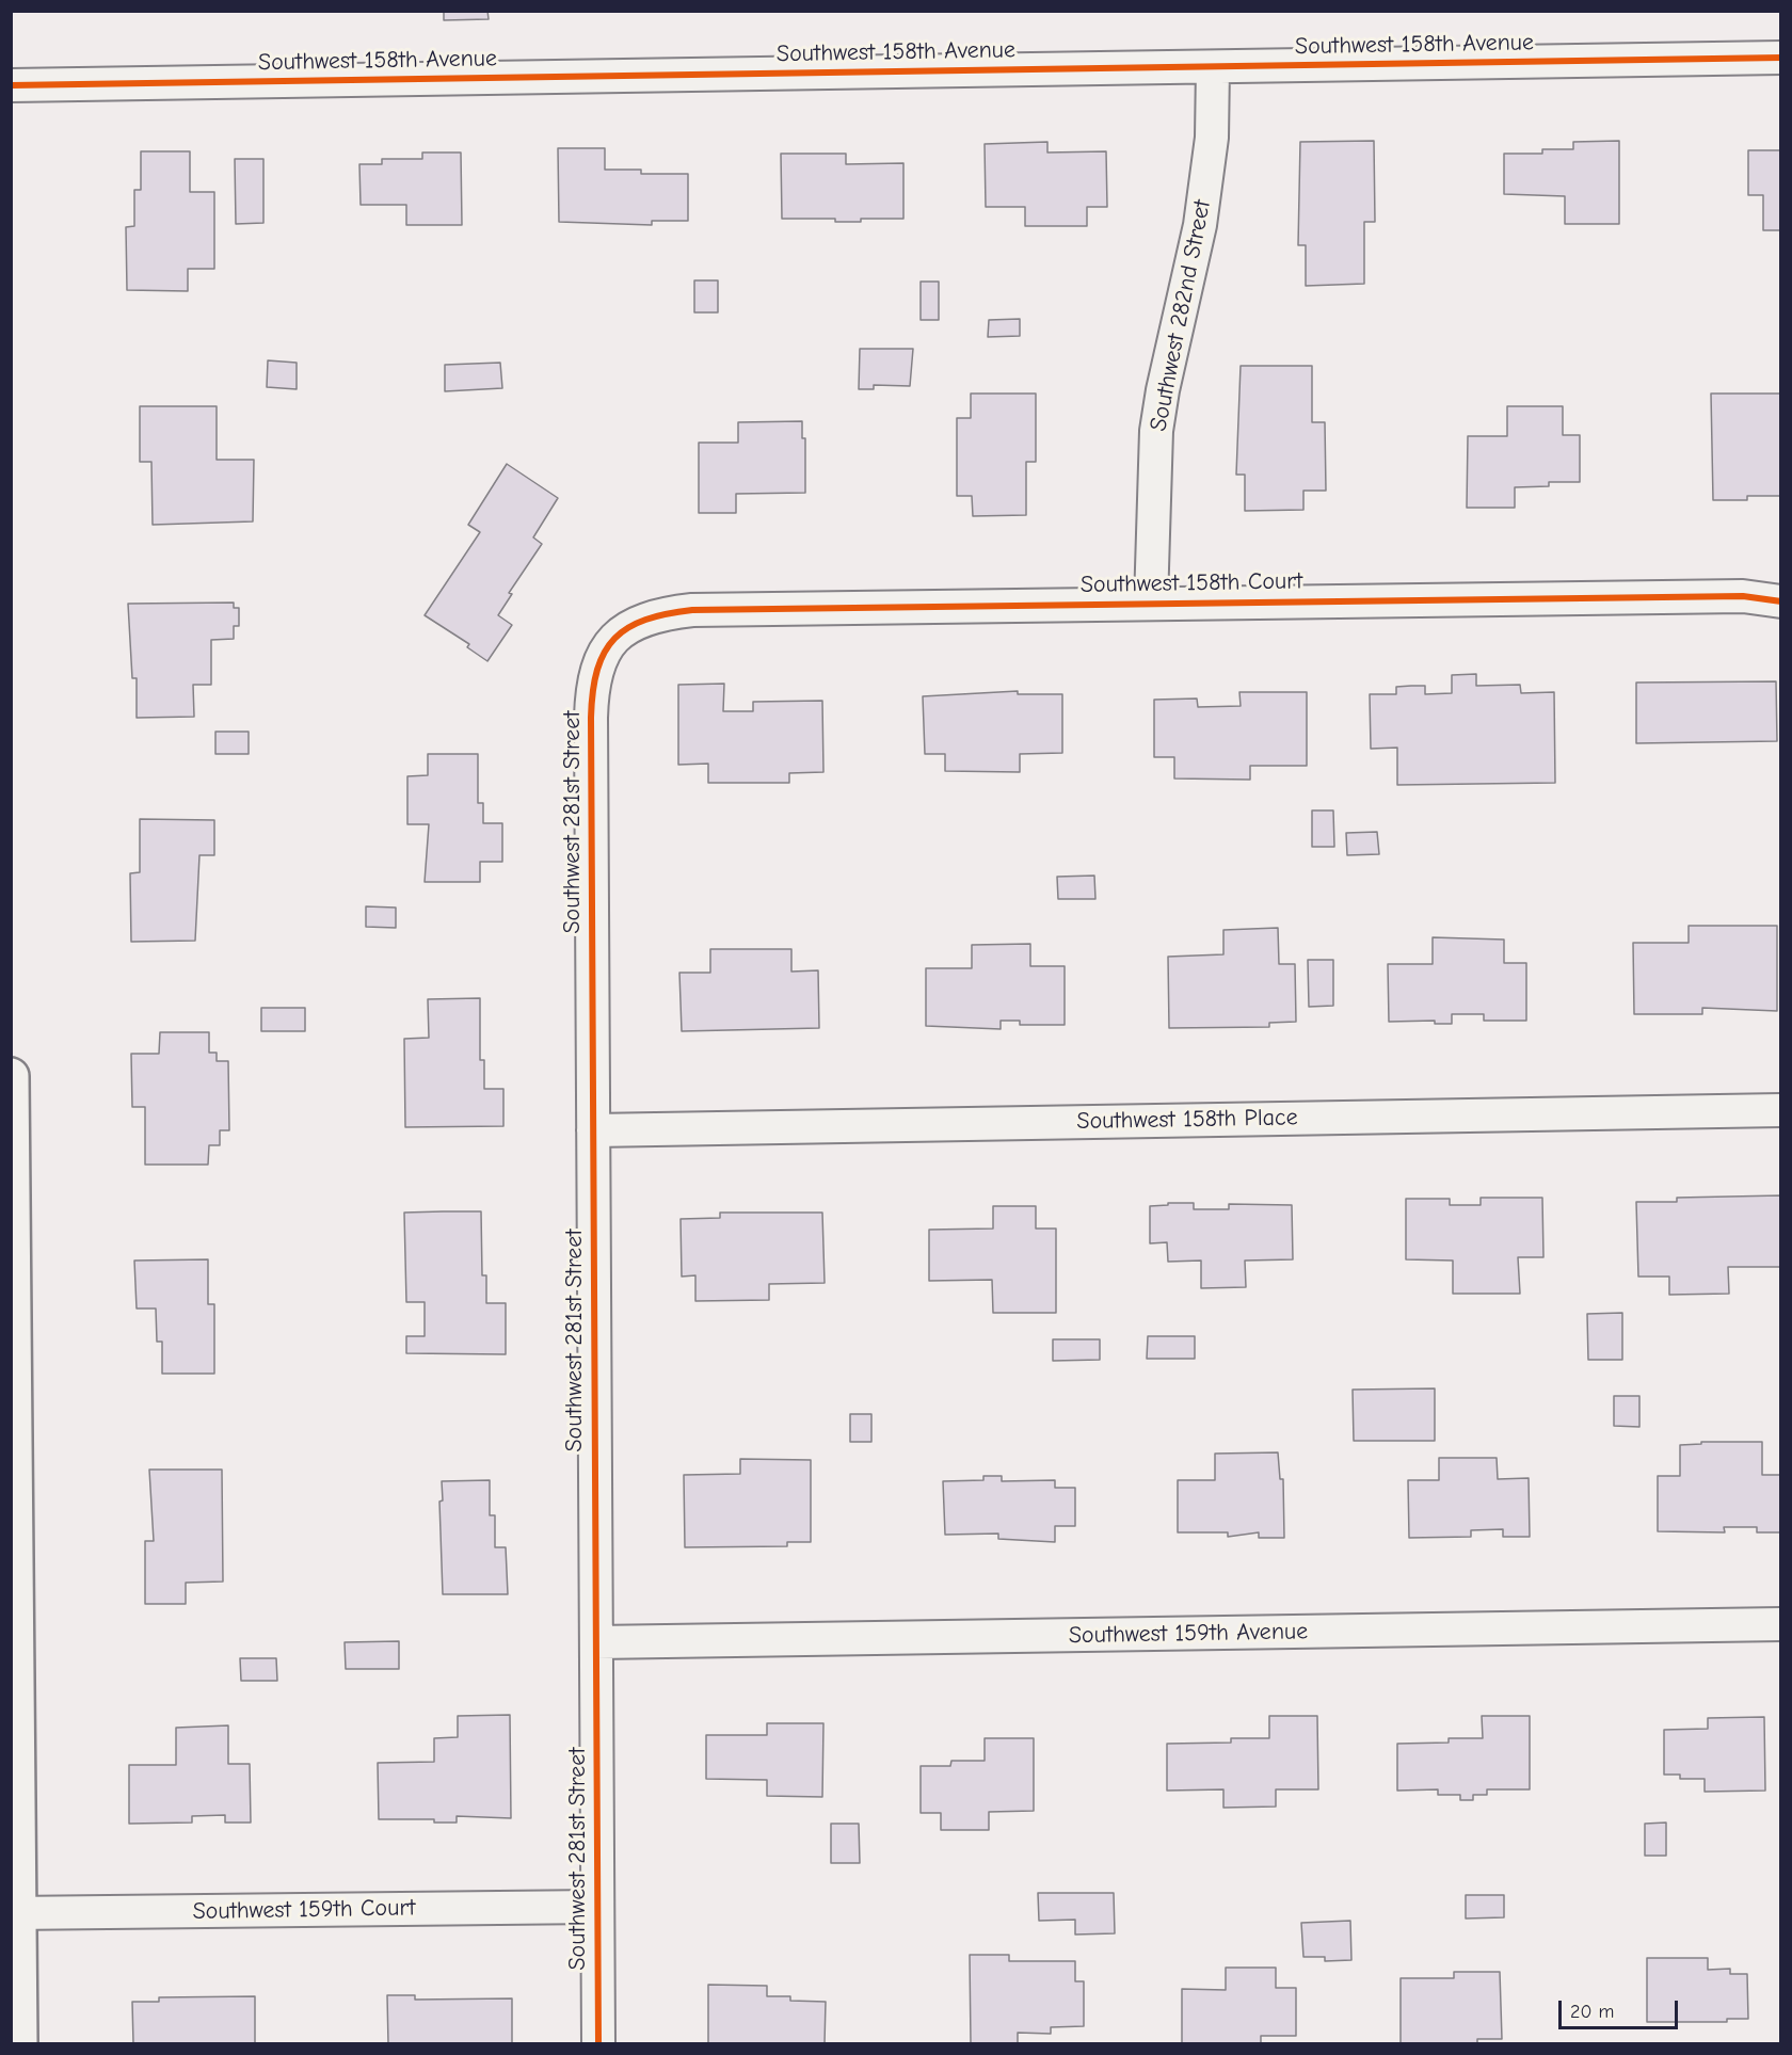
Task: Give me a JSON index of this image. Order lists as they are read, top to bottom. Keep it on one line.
{"streets":{"street":["Southwest 158th Avenue","Southwest 282nd Street","Southwest 158th Court","Southwest 281st Street","Southwest 158th Place","Southwest 159th Avenue","Southwest 159th Court"]},"crossings":[["Southwest 158th Avenue","Southwest 282nd Street"],["Southwest 282nd Street","Southwest 158th Court"],["Southwest 158th Court","Southwest 281st Street"],["Southwest 281st Street","Southwest 158th Place"],["Southwest 281st Street","Southwest 159th Avenue"],["Southwest 281st Street","Southwest 159th Court"]],"scale_bar":"20 m"}
